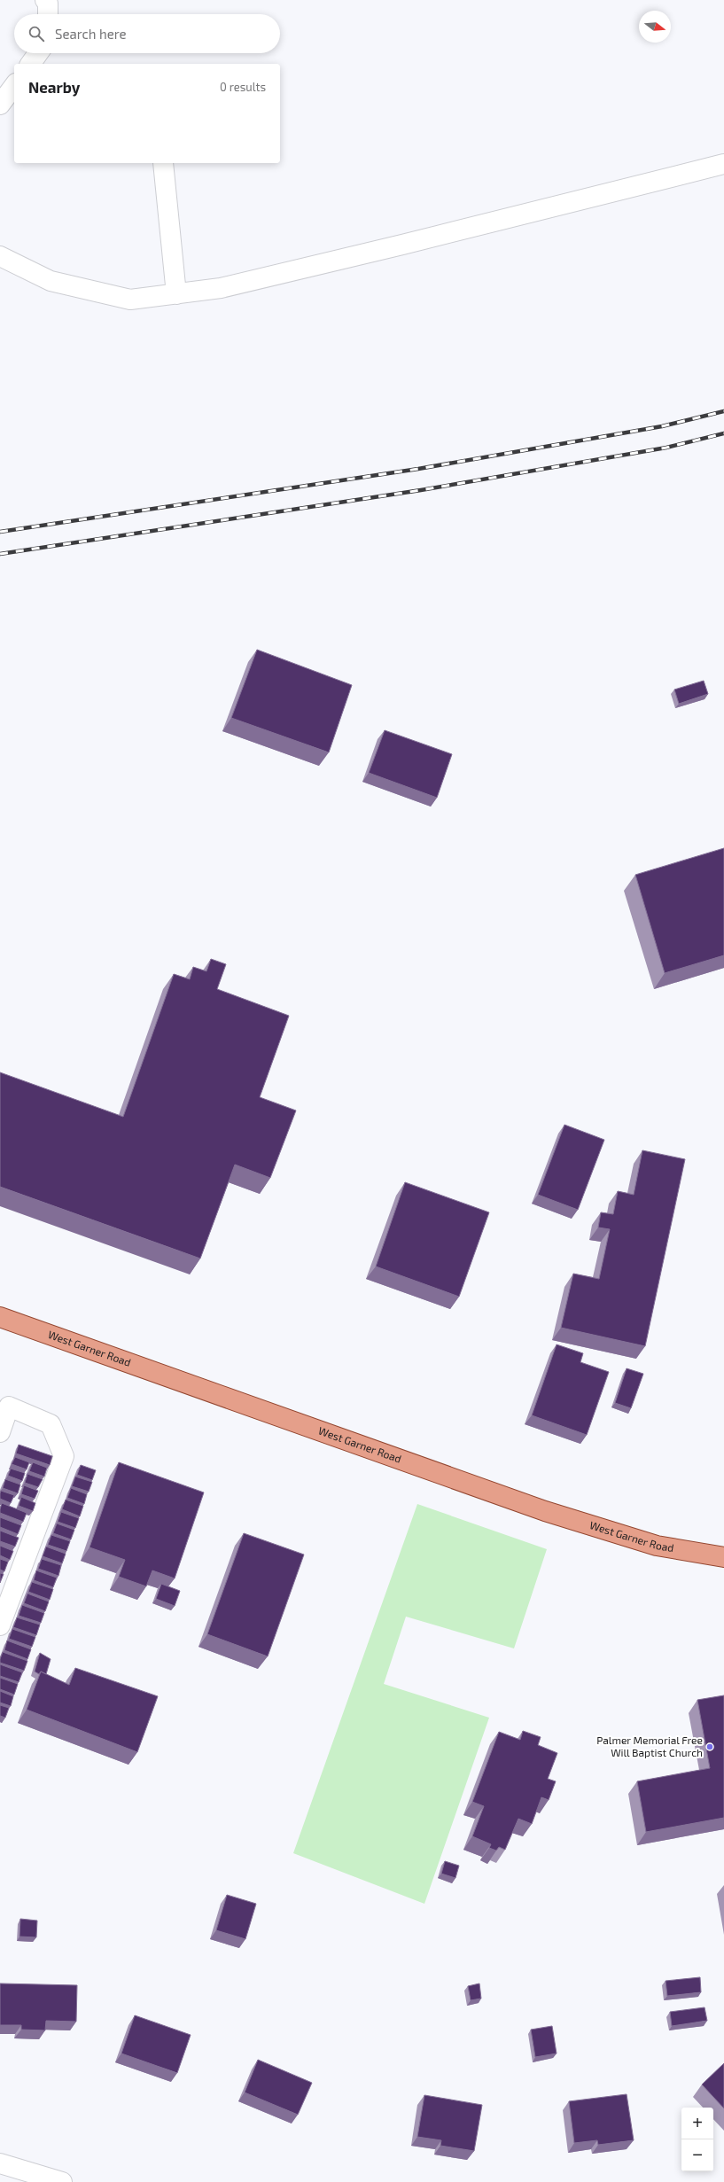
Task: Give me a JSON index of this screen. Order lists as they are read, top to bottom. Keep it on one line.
{"streets":{"main road":["West Garner Road"]},"places":["Palmer Memorial Free Will Baptist Church"],"north":"right","page":{"search":"Search here","heading":["Nearby","0 results"],"map_buttons":["+","−"]}}
